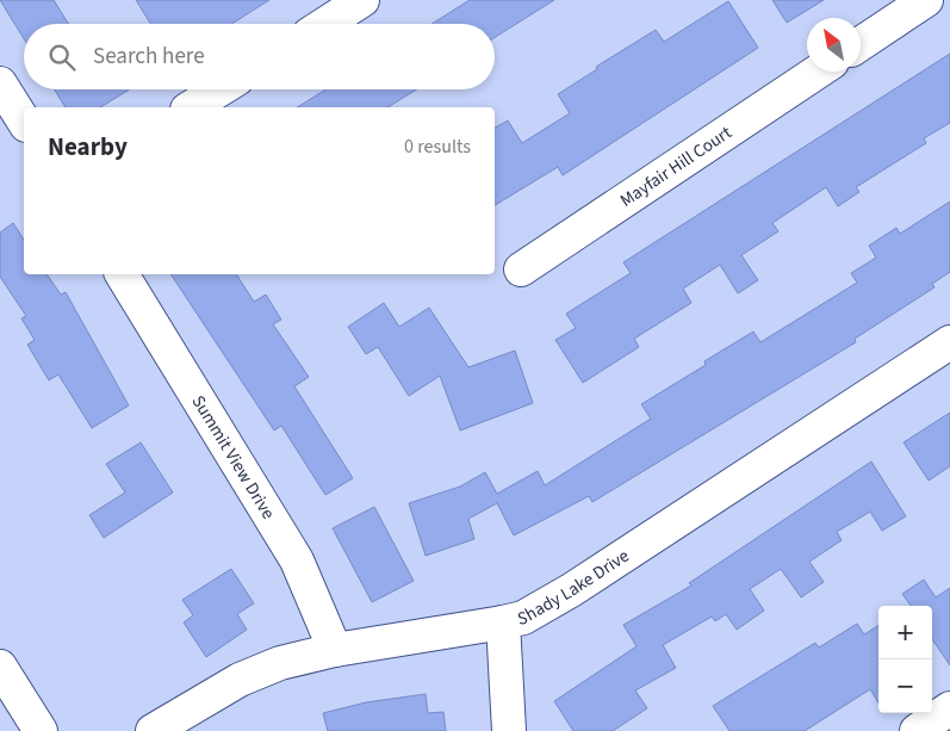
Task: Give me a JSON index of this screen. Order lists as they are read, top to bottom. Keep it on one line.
{"streets":{"street":["Mayfair Hill Court","Summit View Drive","Shady Lake Drive"]},"crossings":[["Summit View Drive","Shady Lake Drive"]],"north":"top left","page":{"search":"Search here","heading":["Nearby","0 results"],"map_buttons":["+","−"]}}
